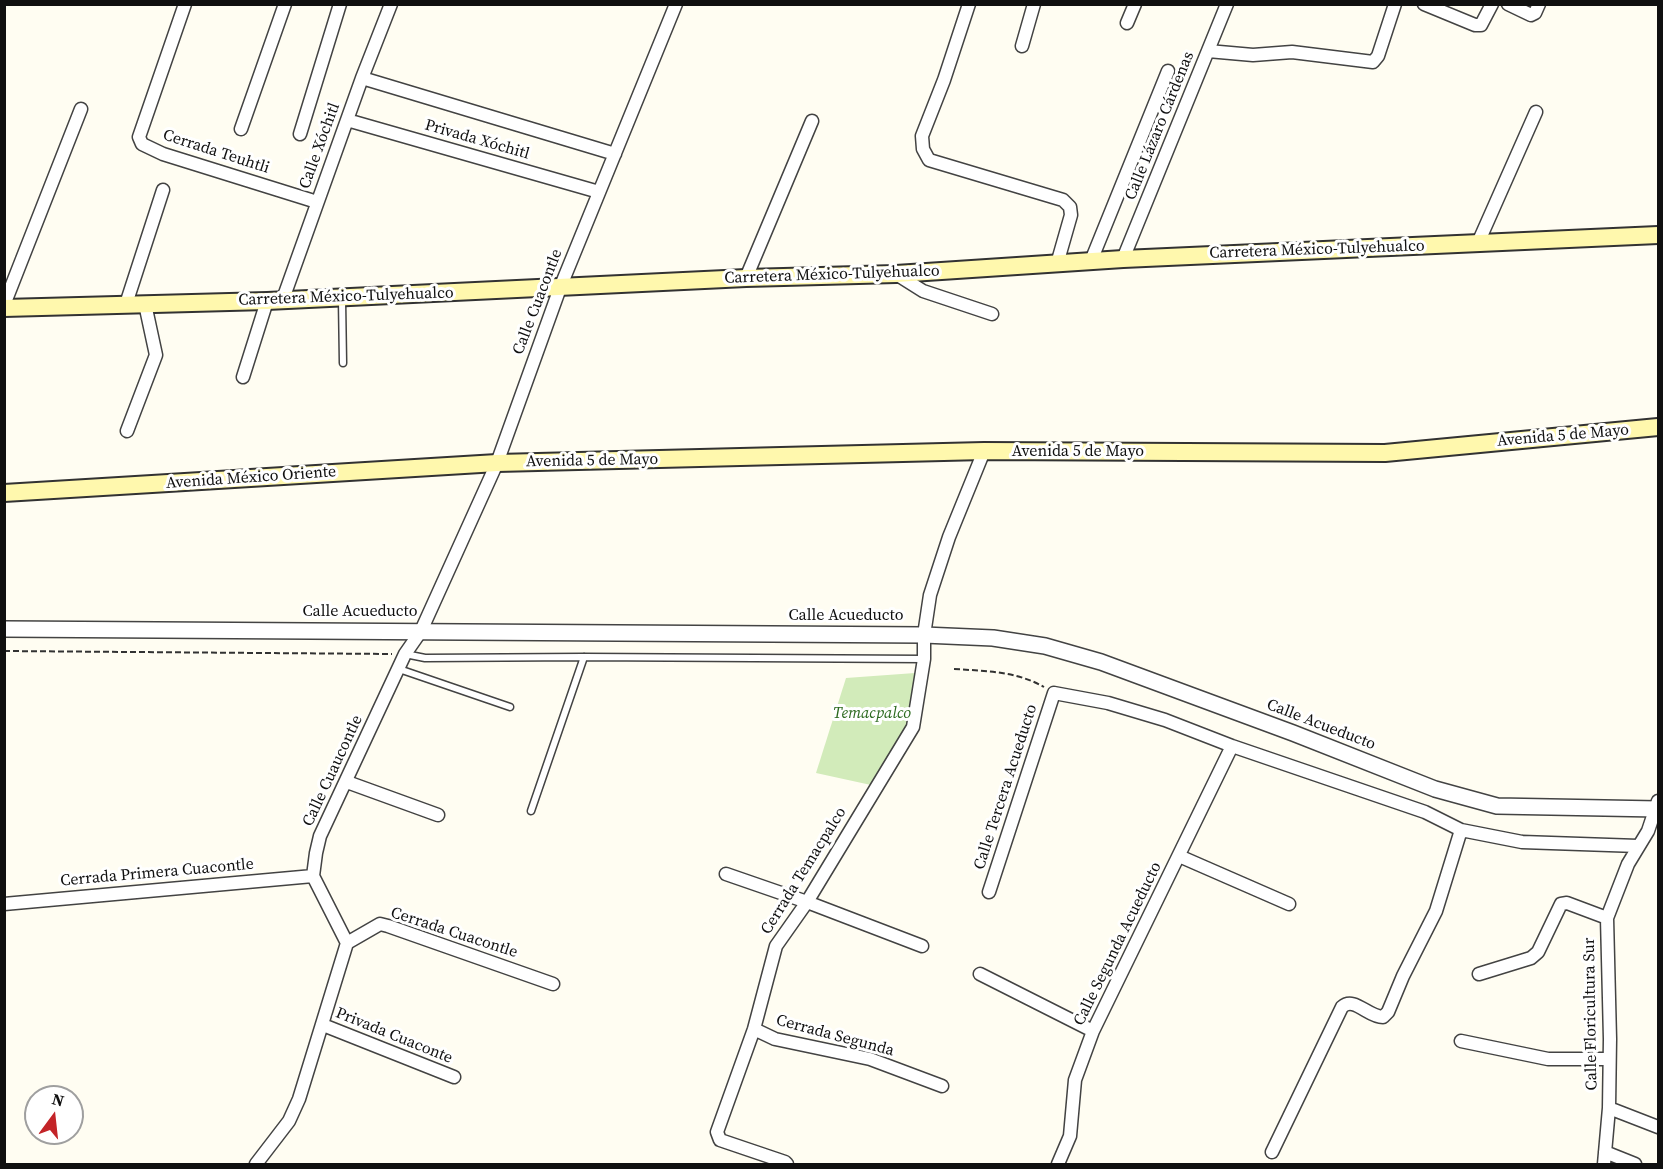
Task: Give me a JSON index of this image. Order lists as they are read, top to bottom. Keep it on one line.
{"streets":{"main road":["Carretera México-Tulyehualco","Avenida 5 de Mayo","Avenida México Oriente"],"street":["Calle Lázaro Cárdenas","Privada Xóchitl","Calle Xóchitl","Cerrada Teuhtli","Calle Cuacontle","Calle Acueducto","Calle Cuaucontle","Calle Tercera Acueducto","Cerrada Temacpalco","Cerrada Primera Cuacontle","Cerrada Cuacontle","Calle Segunda Acueducto","Calle Floricultura Sur","Privada Cuaconte","Cerrada Segunda"]},"crossings":[["Calle Lázaro Cárdenas","Carretera México-Tulyehualco"],["Privada Xóchitl","Calle Xóchitl"],["Privada Xóchitl","Calle Cuacontle"],["Calle Xóchitl","Cerrada Teuhtli"],["Calle Xóchitl","Carretera México-Tulyehualco"],["Carretera México-Tulyehualco","Calle Cuacontle"],["Calle Cuacontle","Avenida 5 de Mayo"],["Calle Cuacontle","Avenida México Oriente"],["Calle Cuacontle","Calle Cuaucontle"],["Avenida 5 de Mayo","Avenida México Oriente"],["Avenida 5 de Mayo","Calle Cuaucontle"],["Avenida 5 de Mayo","Cerrada Temacpalco"],["Avenida México Oriente","Calle Cuaucontle"],["Calle Acueducto","Calle Cuaucontle"],["Calle Acueducto","Cerrada Temacpalco"],["Calle Acueducto","Calle Floricultura Sur"],["Calle Cuaucontle","Cerrada Primera Cuacontle"],["Cerrada Temacpalco","Cerrada Segunda"]],"parks":["Temacpalco"],"north":"top"}
